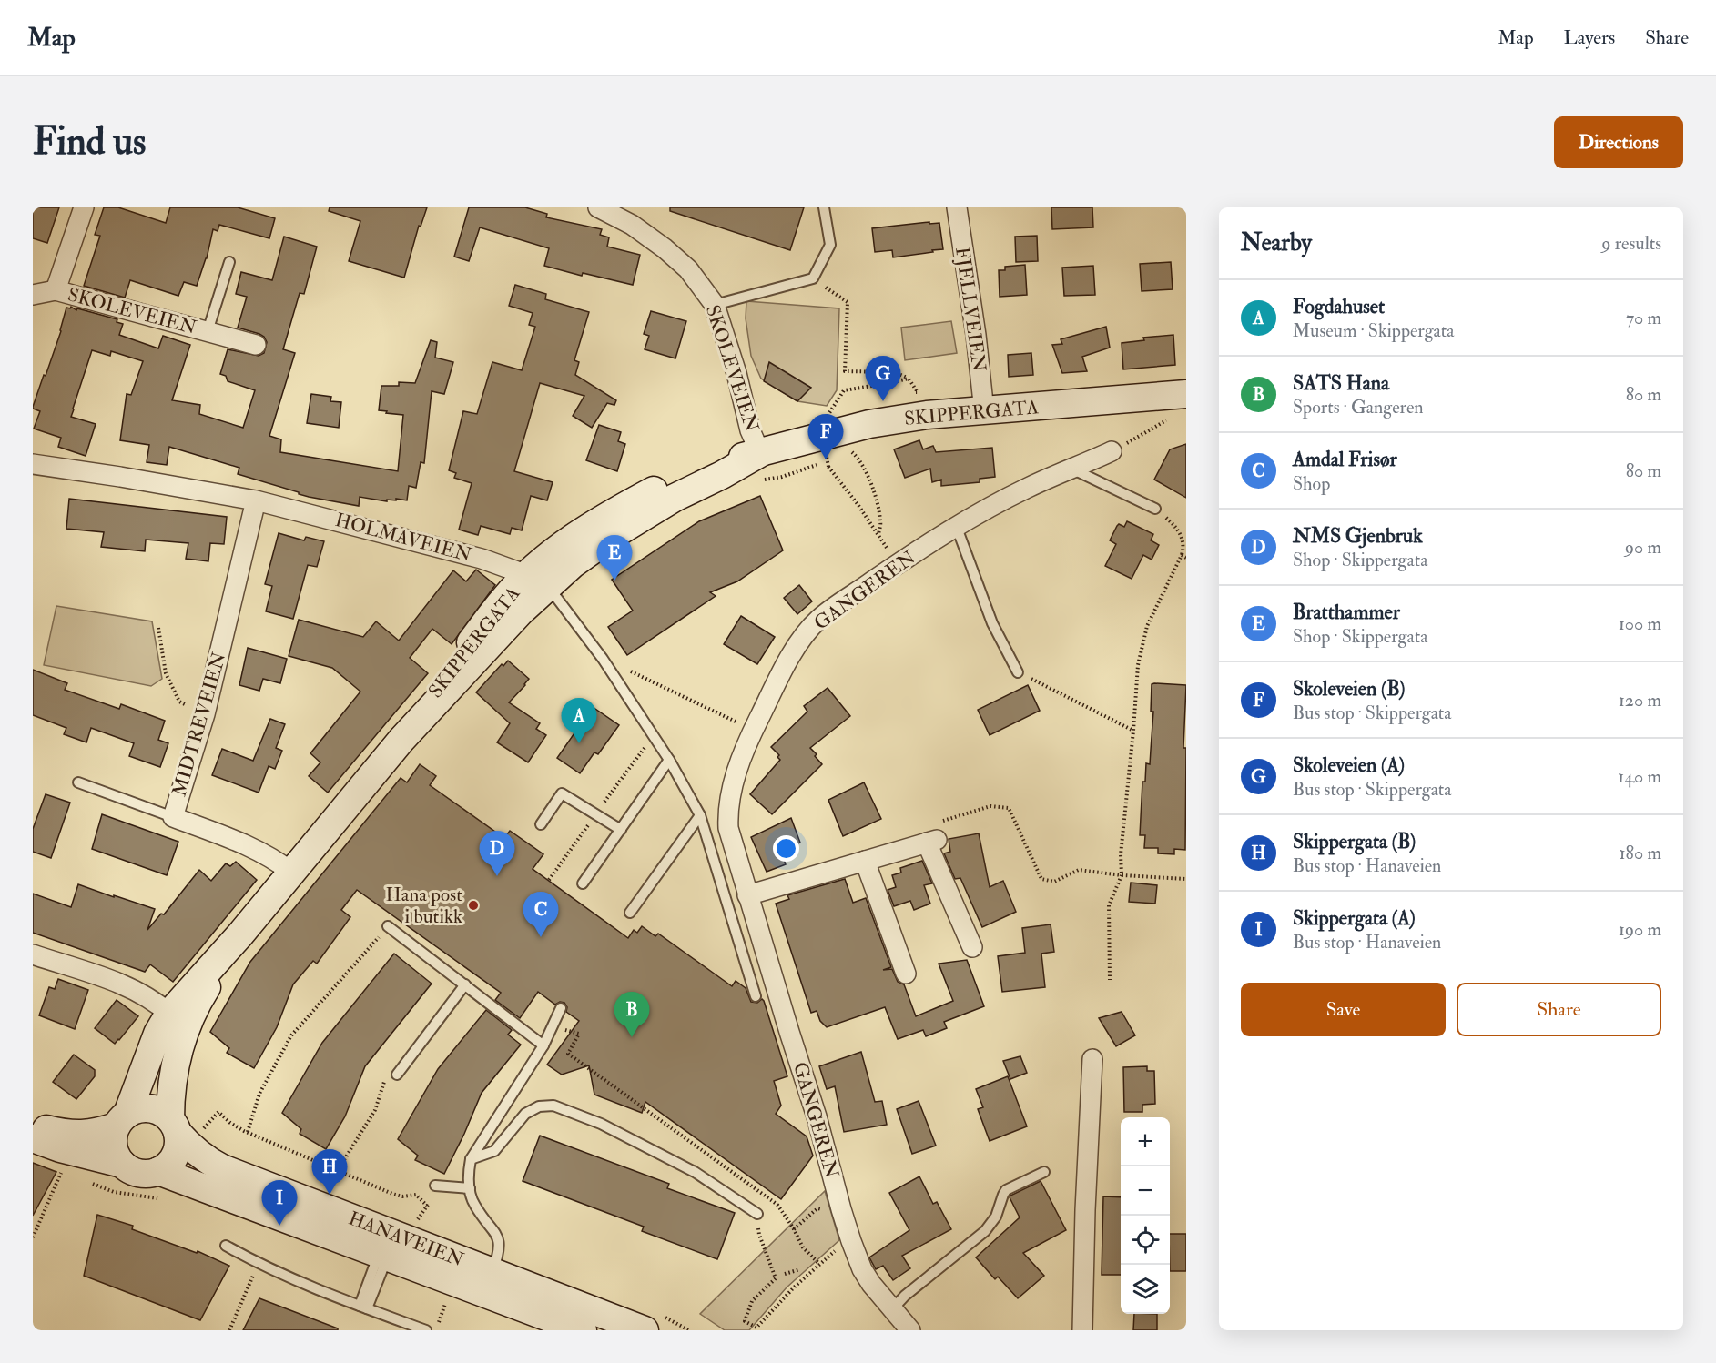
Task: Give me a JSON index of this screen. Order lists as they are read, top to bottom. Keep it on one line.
{"streets":{"main road":["SKIPPERGATA","HANAVEIEN"],"street":["FJELLVEIEN","SKOLEVEIEN","HOLMAVEIEN","GANGEREN","MIDTREVEIEN"]},"crossings":[["FJELLVEIEN","SKIPPERGATA"],["SKOLEVEIEN","SKIPPERGATA"],["SKIPPERGATA","HOLMAVEIEN"],["SKIPPERGATA","MIDTREVEIEN"],["SKIPPERGATA","HANAVEIEN"],["HOLMAVEIEN","MIDTREVEIEN"]],"places":["Hana post i butikk"],"page":{"header":"Map","nav":["Map","Layers","Share"],"buttons":["Directions",["Save","Share"]],"title":"Find us","heading":["Nearby","9 results"],"list":[{"mark":"A","name":"Fogdahuset","note":"Museum · Skippergata","value":"70 m"},{"mark":"B","name":"SATS Hana","note":"Sports · Gangeren","value":"80 m"},{"mark":"C","name":"Amdal Frisør","note":"Shop","value":"80 m"},{"mark":"D","name":"NMS Gjenbruk","note":"Shop · Skippergata","value":"90 m"},{"mark":"E","name":"Bratthammer","note":"Shop · Skippergata","value":"100 m"},{"mark":"F","name":"Skoleveien (B)","note":"Bus stop · Skippergata","value":"120 m"},{"mark":"G","name":"Skoleveien (A)","note":"Bus stop · Skippergata","value":"140 m"},{"mark":"H","name":"Skippergata (B)","note":"Bus stop · Hanaveien","value":"180 m"},{"mark":"I","name":"Skippergata (A)","note":"Bus stop · Hanaveien","value":"190 m"}],"pins":["G","F","E","A","D","C","B","H","I"],"map_buttons":["+","−"]}}
